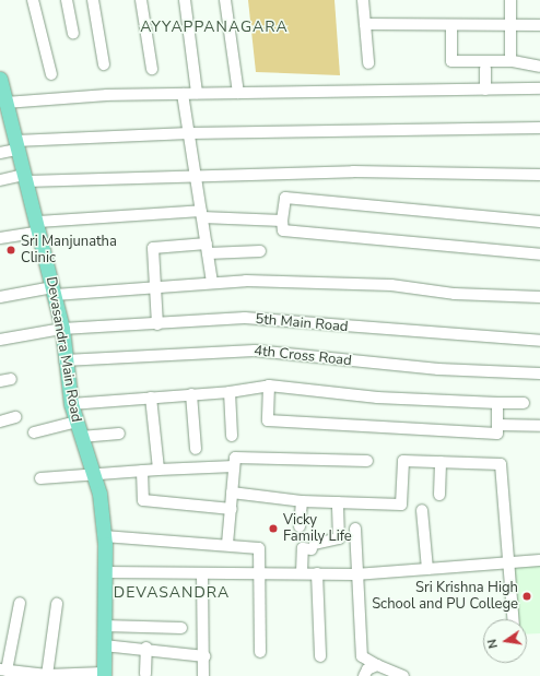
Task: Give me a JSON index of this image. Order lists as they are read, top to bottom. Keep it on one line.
{"streets":{"main road":["Devasandra Main Road"],"street":["5th Main Road","4th Cross Road"]},"crossings":[["5th Main Road","Devasandra Main Road"],["Devasandra Main Road","4th Cross Road"]],"districts":["AYYAPPANAGARA","DEVASANDRA"],"places":["Sri Manjunatha Clinic","Vicky Family Life","Sri Krishna High School and PU College"],"north":"left"}
